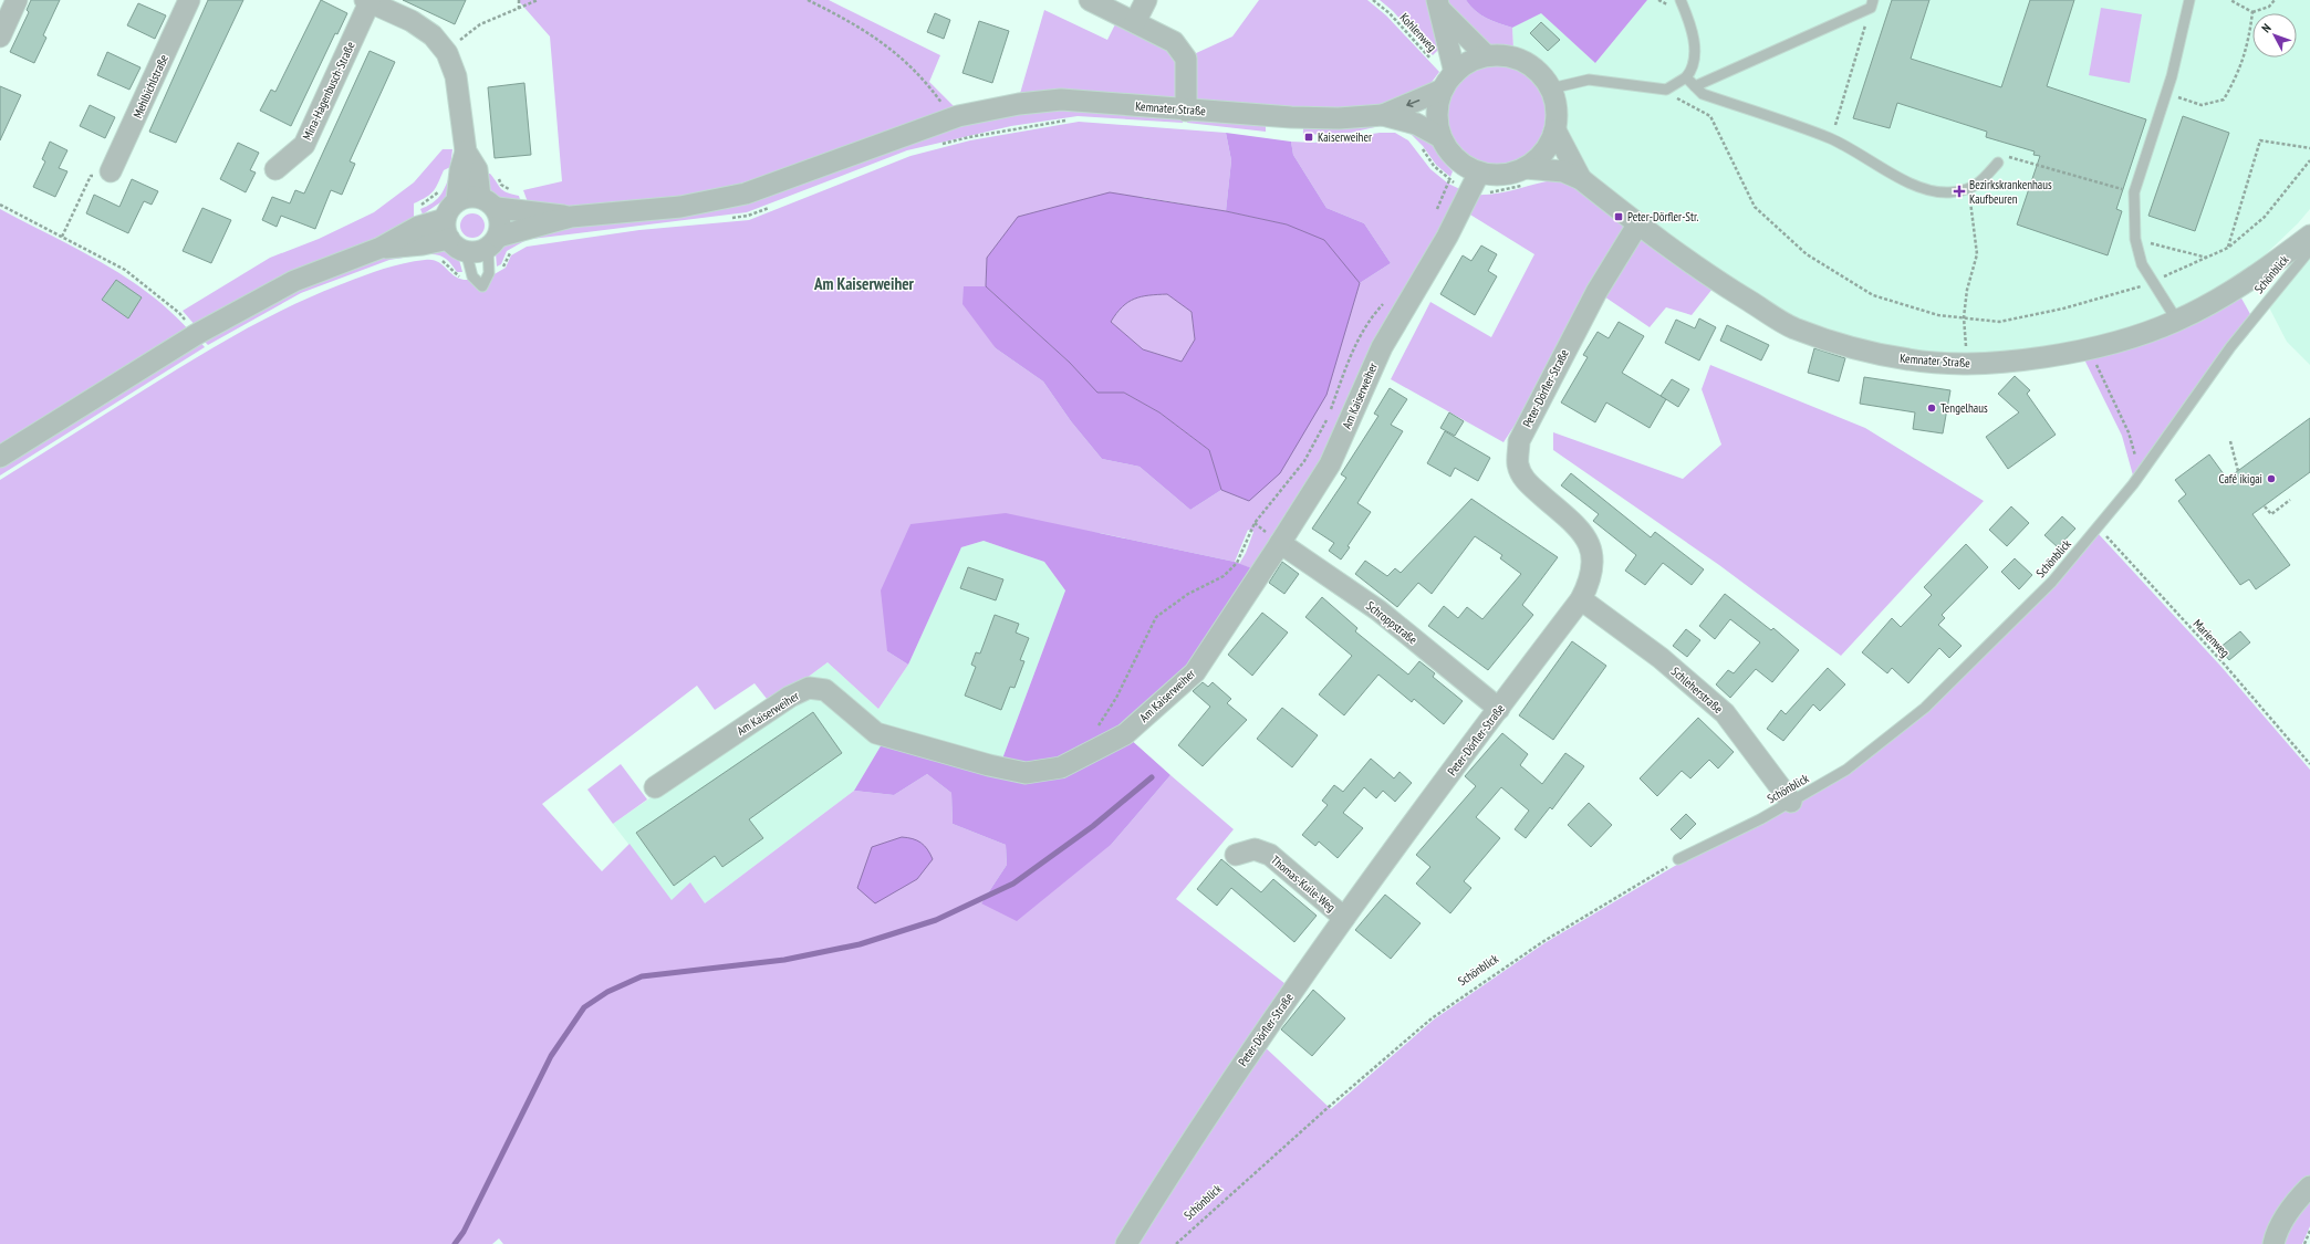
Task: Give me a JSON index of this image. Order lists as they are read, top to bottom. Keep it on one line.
{"streets":{"street":["Mehlbichlstraße","Mina-Hagenbusch-Straße","Kemnater Straße","Peter-Dörfler-Straße","Am Kaiserweiher","Schroppstraße","Schleherstraße","Thomas-Kuile-Weg"],"lane":["Schönblick"],"path":["Kohlenweg","Marienweg"]},"crossings":[["Kohlenweg","Kemnater Straße"],["Kohlenweg","Am Kaiserweiher"],["Kemnater Straße","Peter-Dörfler-Straße"],["Kemnater Straße","Am Kaiserweiher"],["Schönblick","Marienweg"],["Schönblick","Schleherstraße"],["Peter-Dörfler-Straße","Schroppstraße"],["Peter-Dörfler-Straße","Schleherstraße"],["Peter-Dörfler-Straße","Thomas-Kuile-Weg"],["Am Kaiserweiher","Schroppstraße"]],"districts":["Am Kaiserweiher"],"places":{"transit":["Kaiserweiher","Peter-Dörfler-Str."],"health":["Bezirkskrankenhaus Kaufbeuren"],"other":["Tengelhaus","Café ikigai"]},"north":"top left"}
